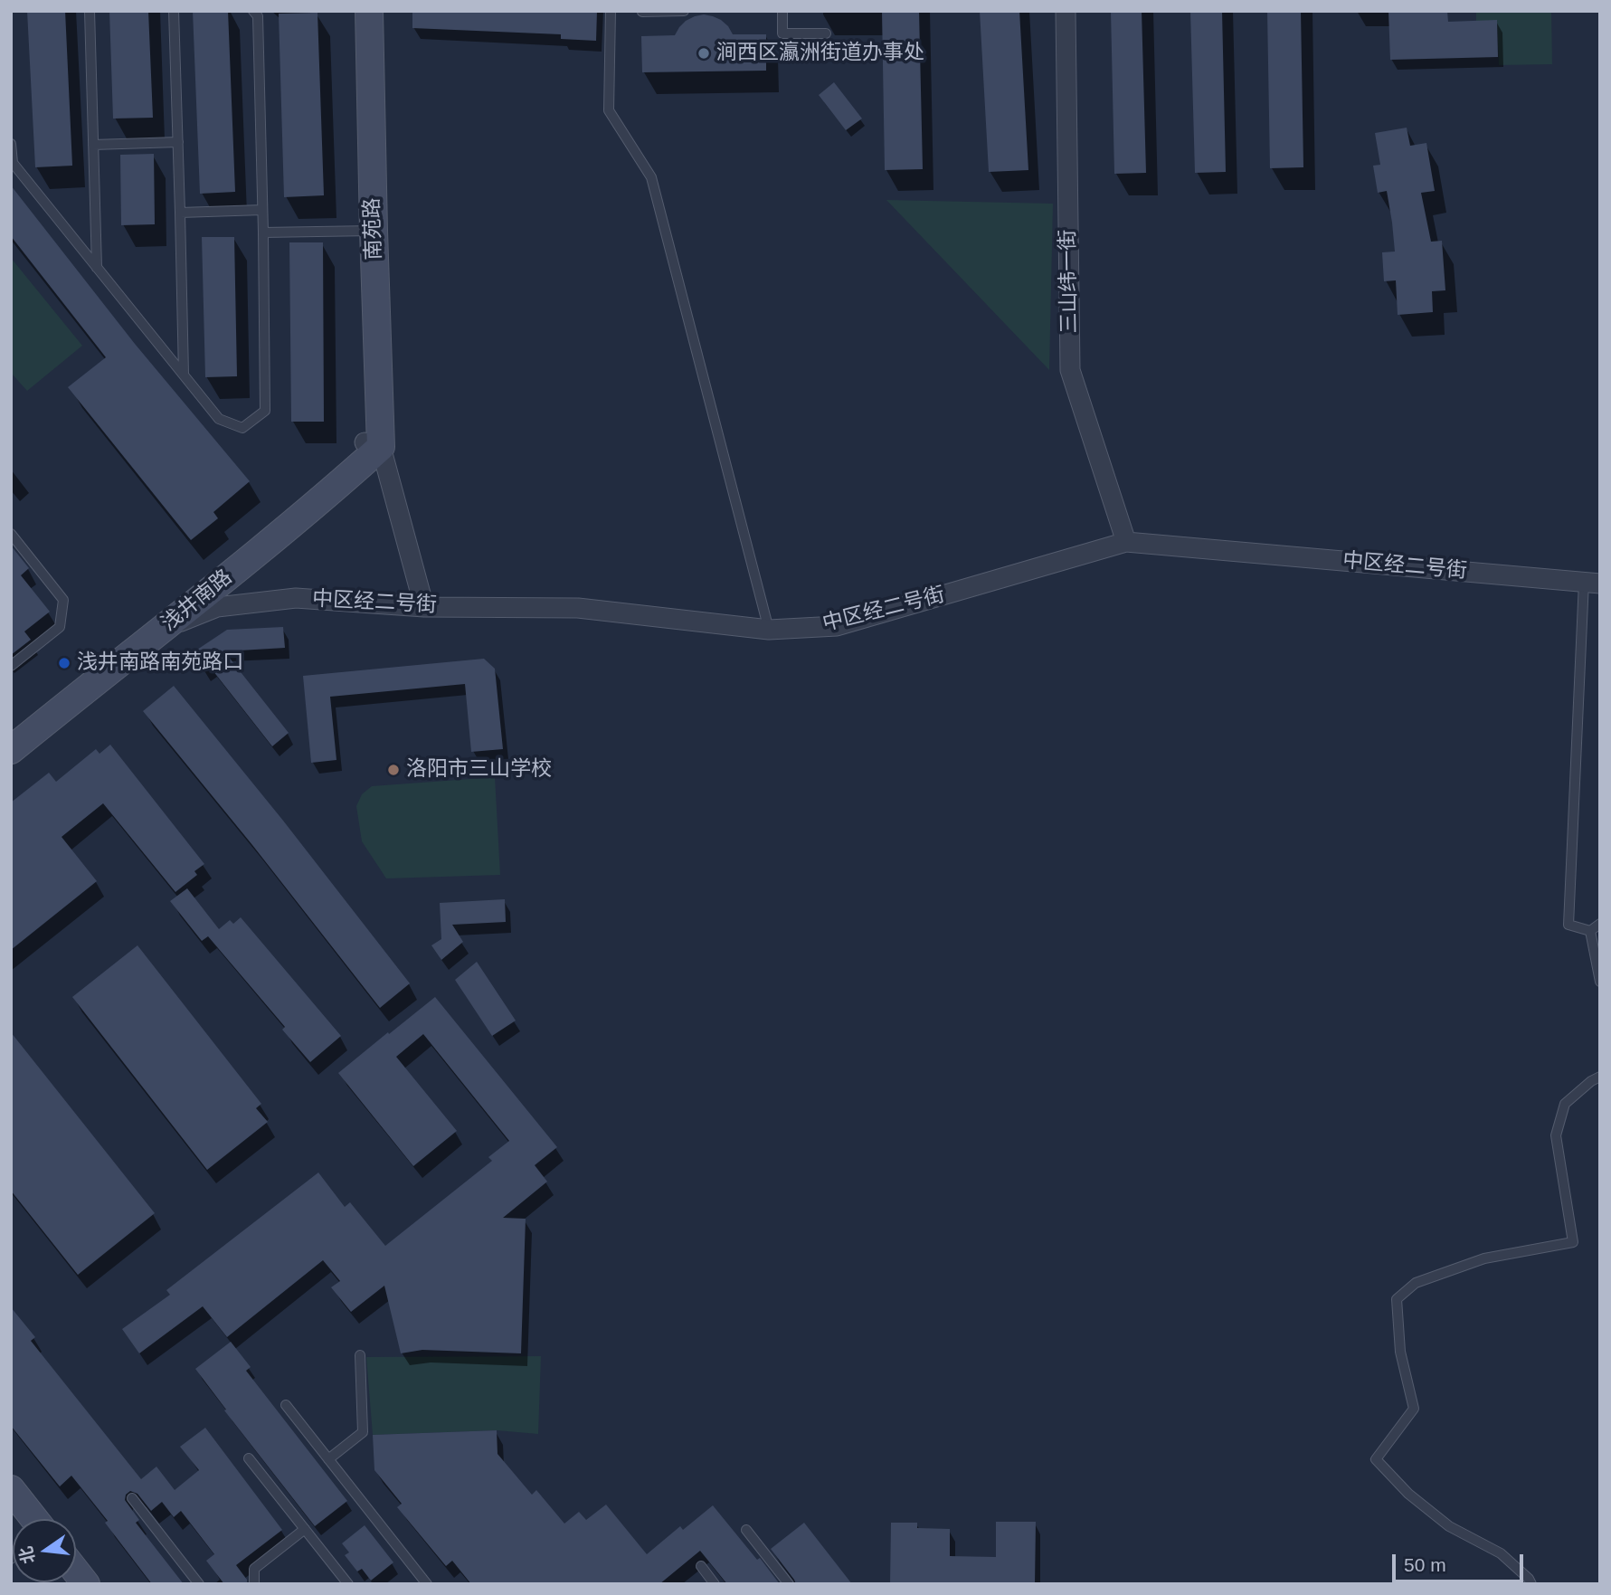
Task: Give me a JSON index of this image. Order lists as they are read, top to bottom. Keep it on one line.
{"streets":{"street":["南苑路","三山纬一街","中区经二号街","浅井南路"]},"crossings":[["南苑路","浅井南路"],["三山纬一街","中区经二号街"],["中区经二号街","浅井南路"]],"places":["涧西区瀛洲街道办事处","浅井南路南苑路口","洛阳市三山学校"],"scale_bar":"50 m","north":"left"}
